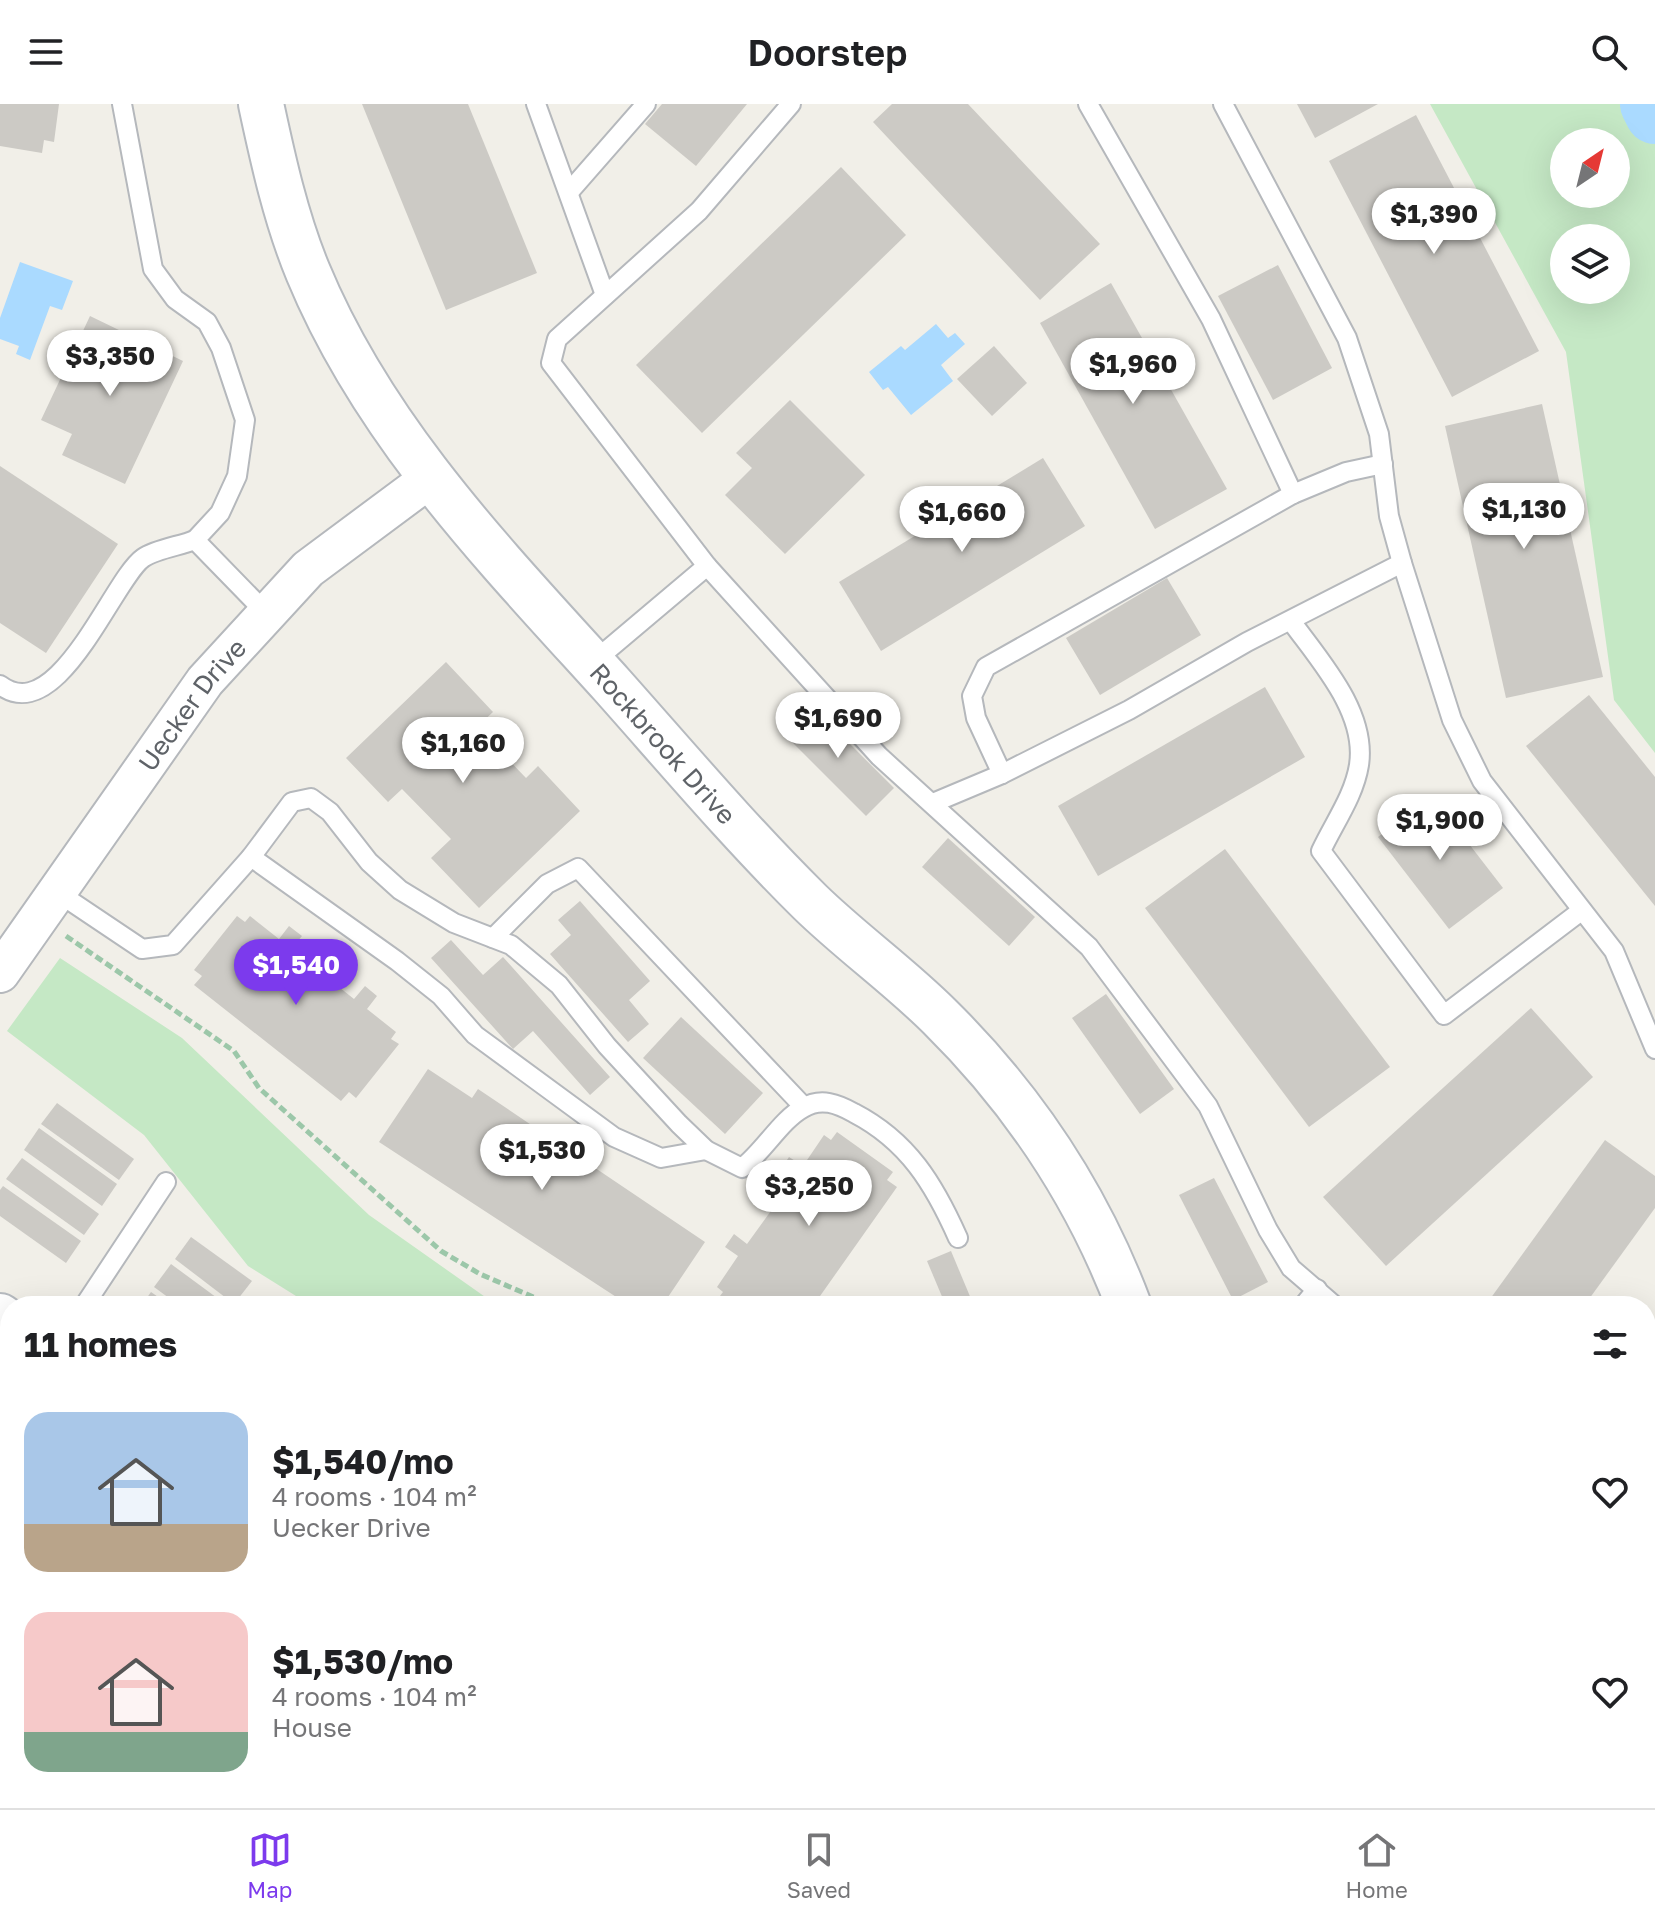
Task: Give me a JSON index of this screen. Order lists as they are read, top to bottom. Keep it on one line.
{"streets":{"street":["Uecker Drive","Rockbrook Drive"]},"crossings":[["Uecker Drive","Rockbrook Drive"]],"north":"top right","page":{"header":"Doorstep","price":["$1,390","$3,350","$1,960","$1,130","$1,660","$1,690","$1,160","$1,900","$1,540","$1,530","$3,250"],"heading":"11 homes","list":[{"name":"$1,540/mo","note":"4 rooms · 104 m² · Uecker Drive"},{"name":"$1,530/mo","note":"4 rooms · 104 m² · House"}],"tabs":["Map","Saved","Home"]}}
